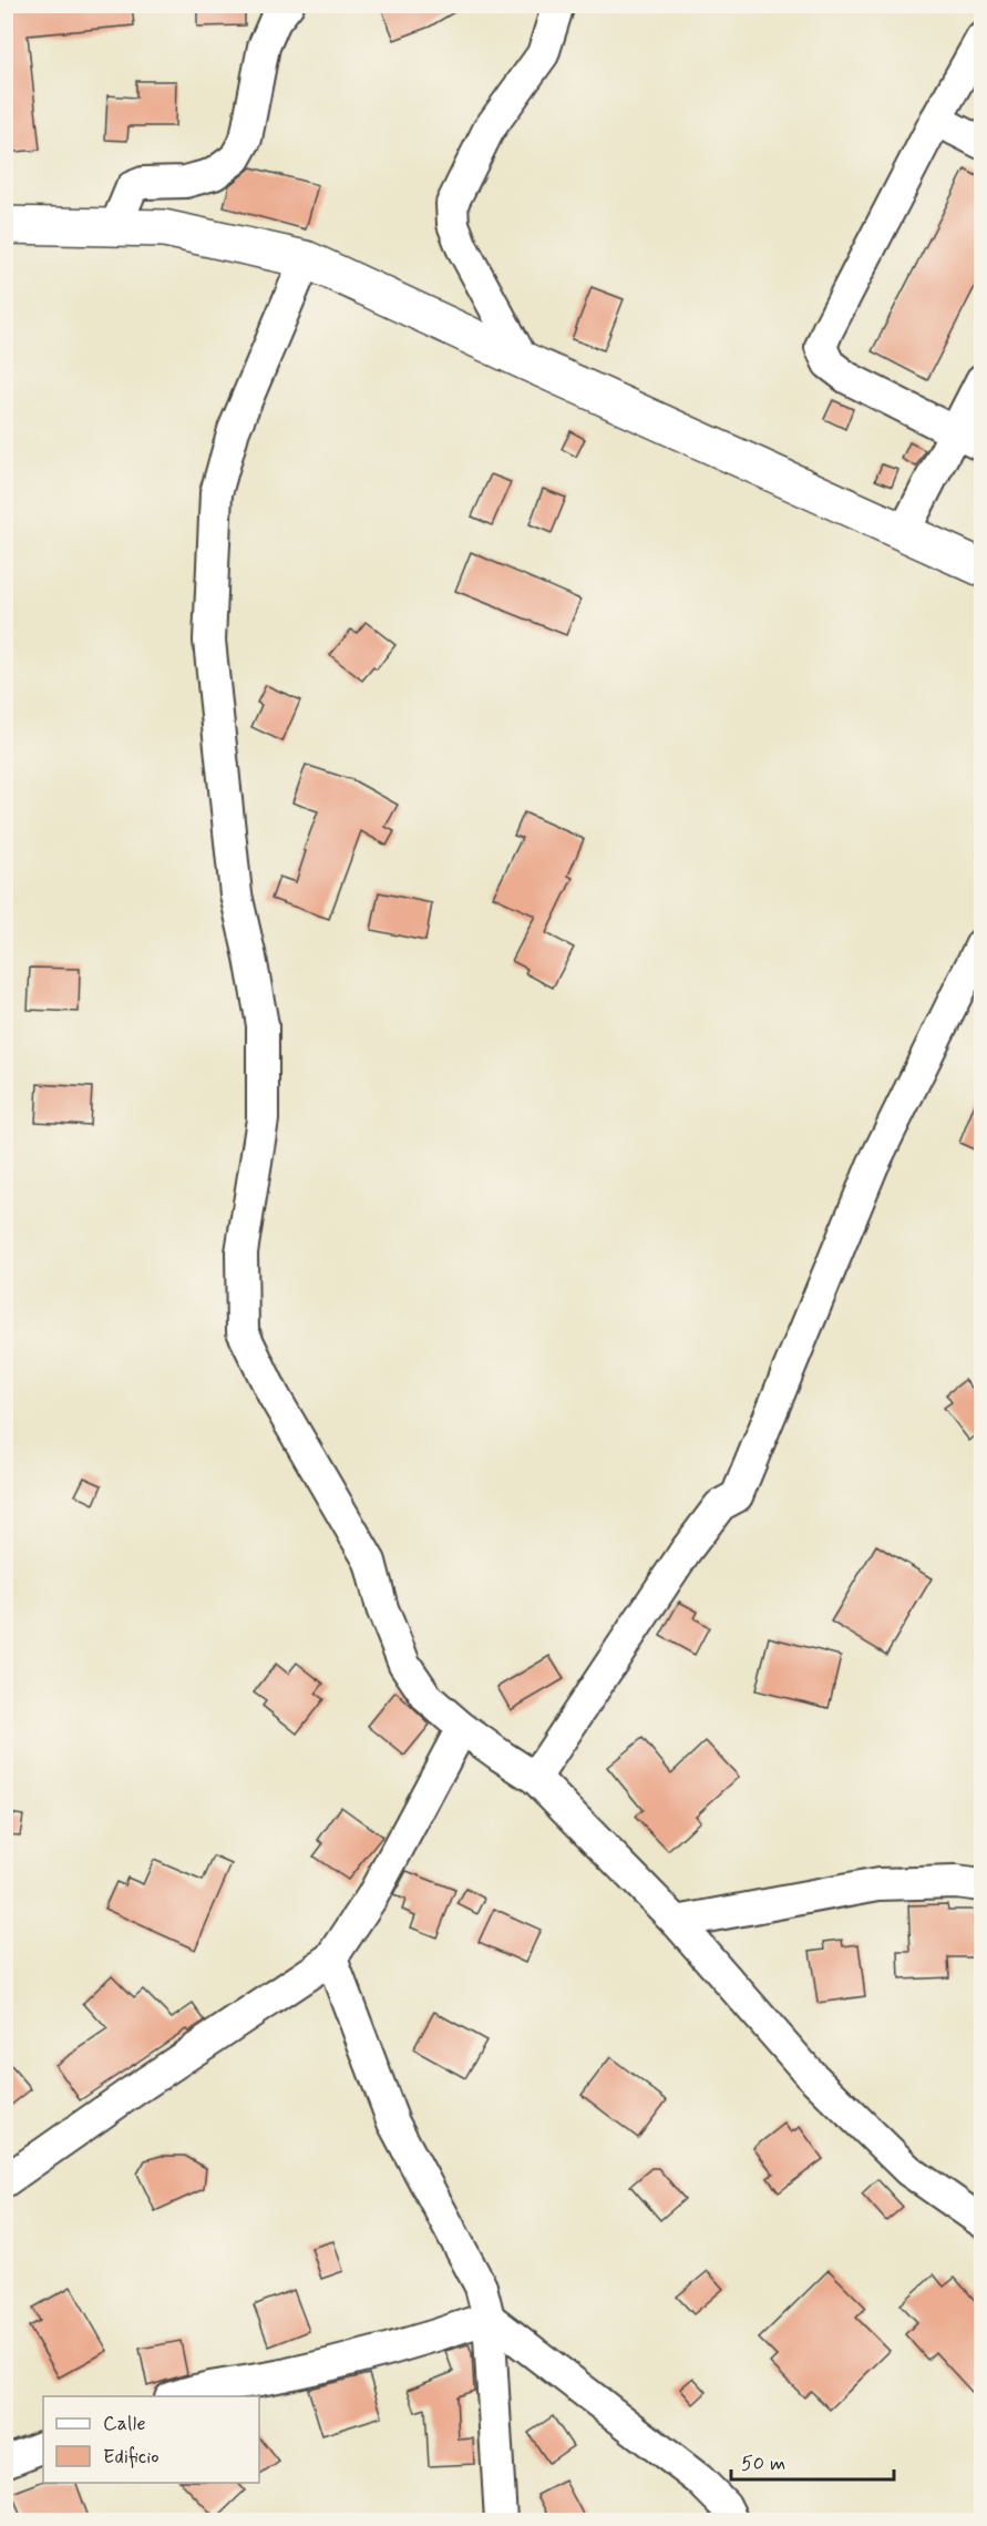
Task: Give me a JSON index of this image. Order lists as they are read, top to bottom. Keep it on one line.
{"legend":["Calle","Edificio"],"scale_bar":"50 m"}
